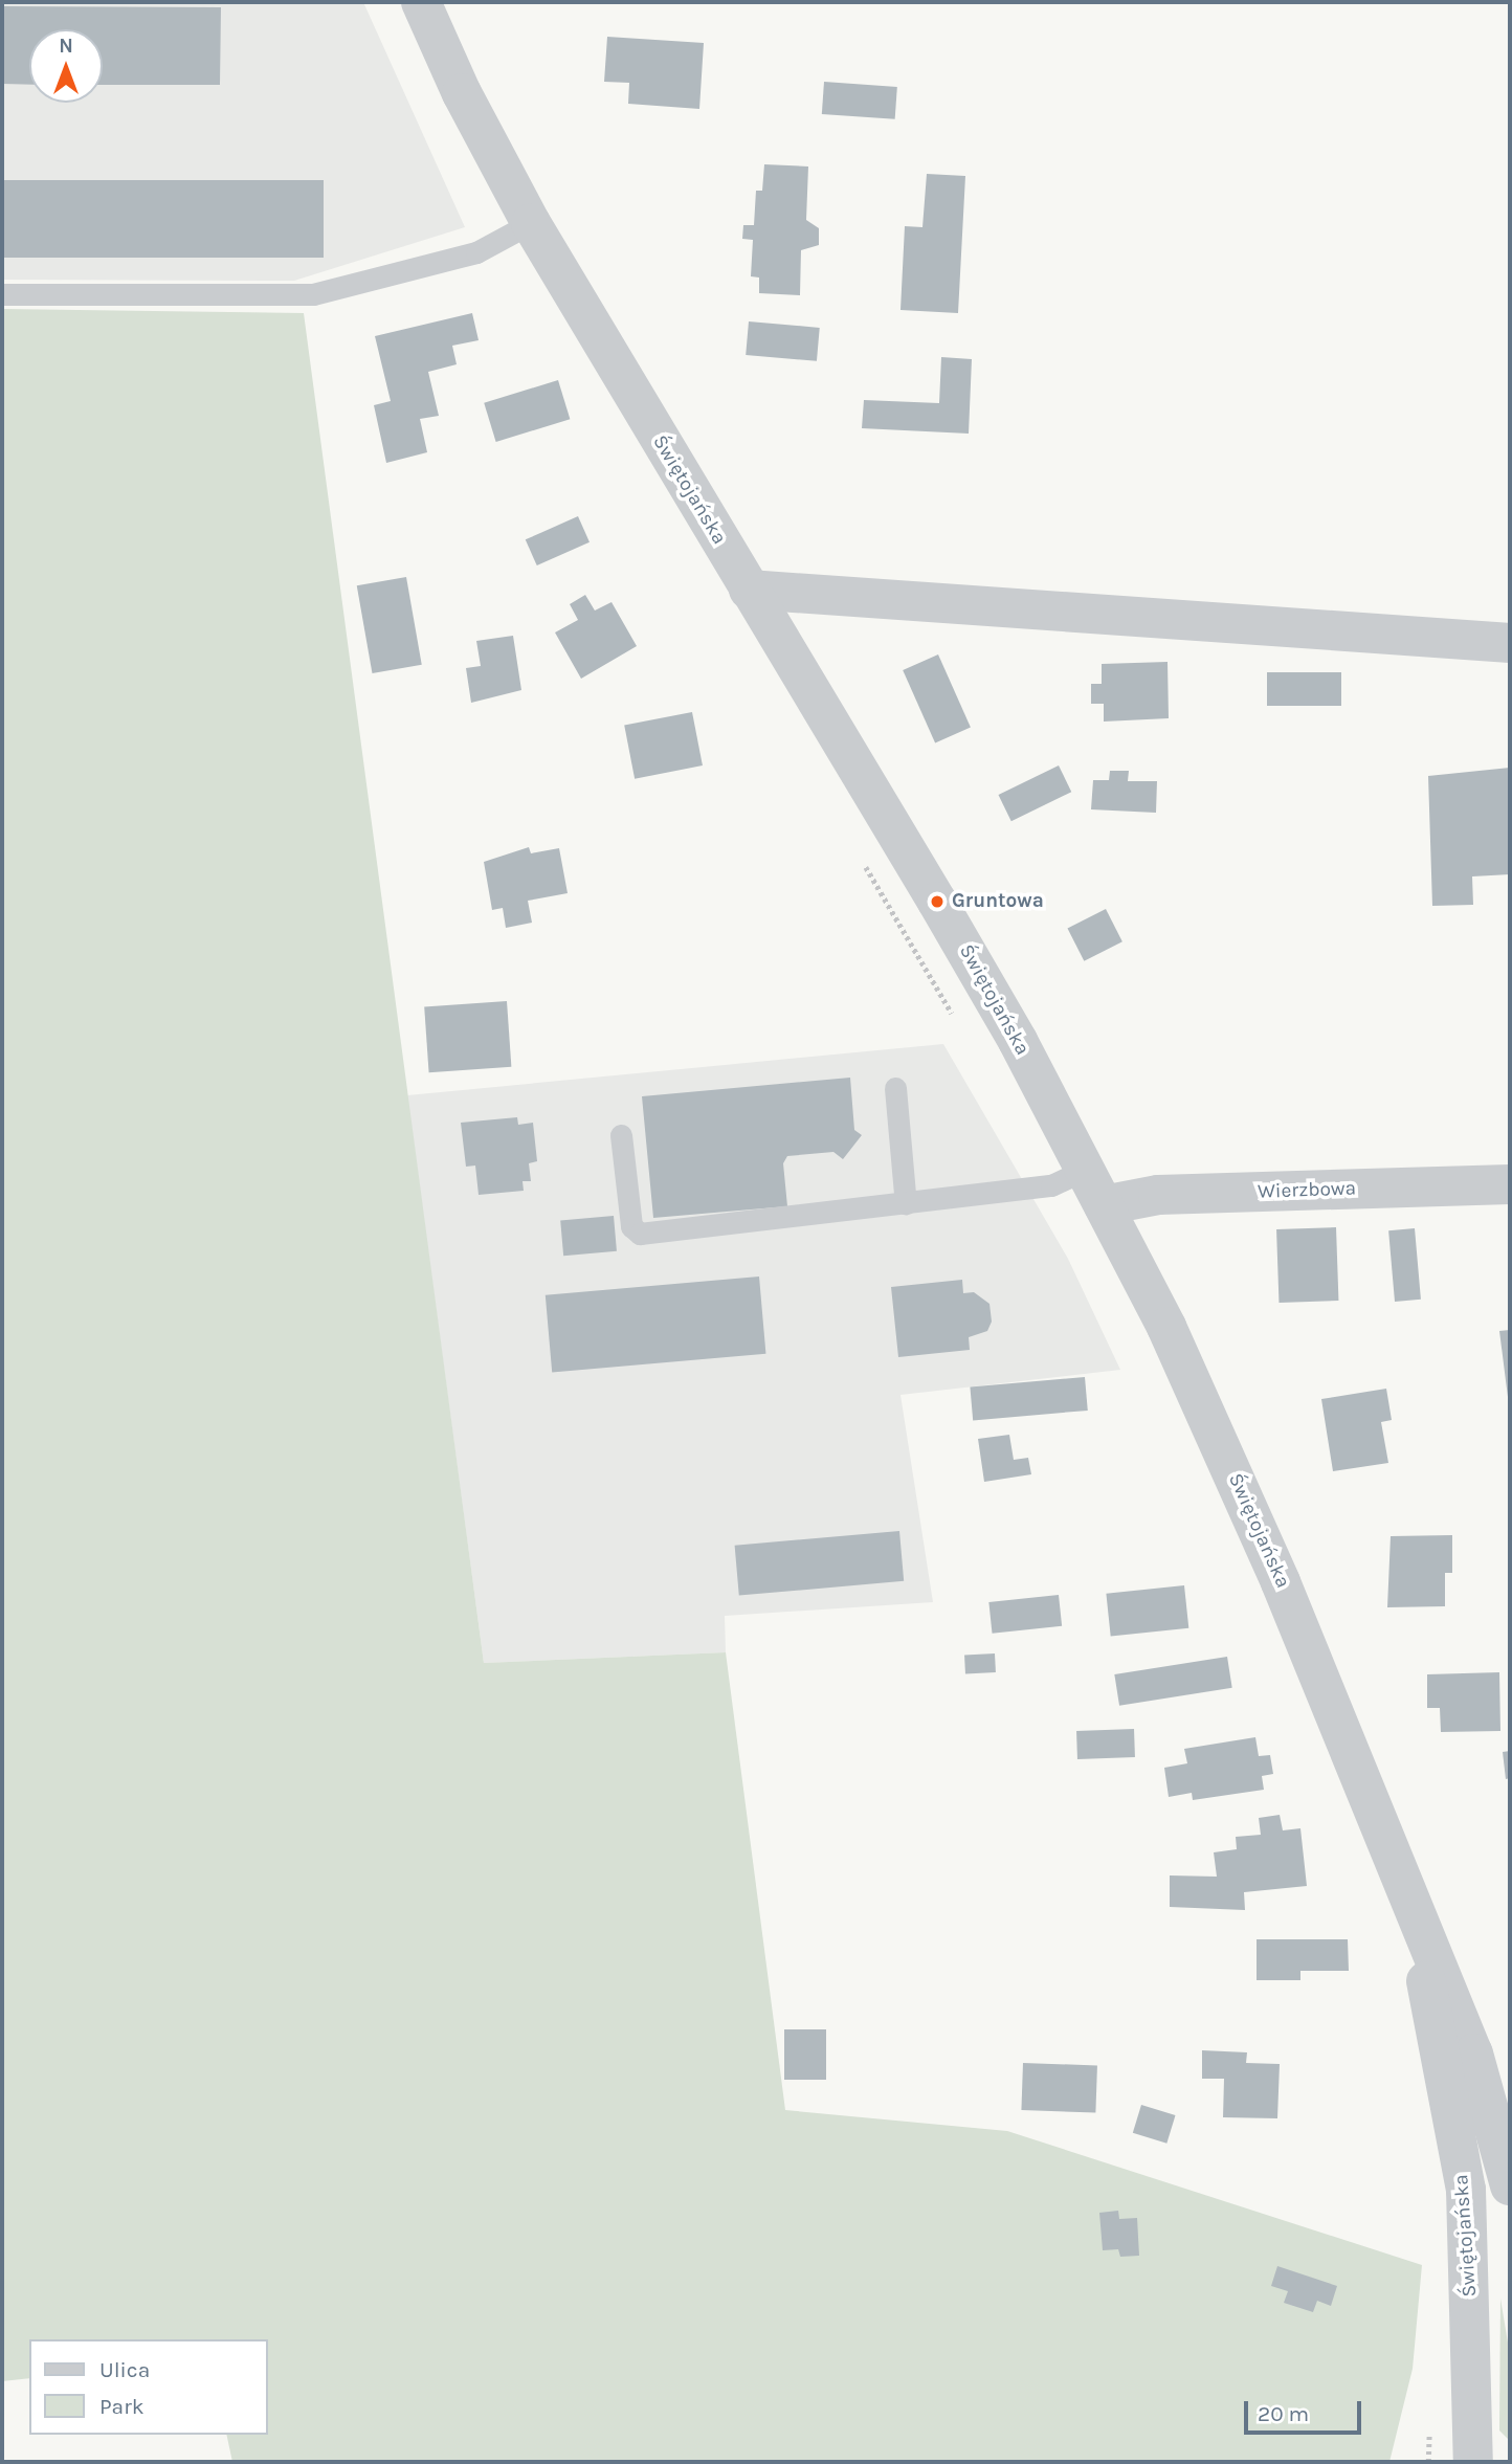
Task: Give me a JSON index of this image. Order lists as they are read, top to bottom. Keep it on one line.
{"streets":{"street":["Świętojańska","Wierzbowa"]},"crossings":[["Świętojańska","Wierzbowa"]],"places":["Gruntowa"],"legend":["Ulica","Park"],"scale_bar":"20 m","north":"top"}
